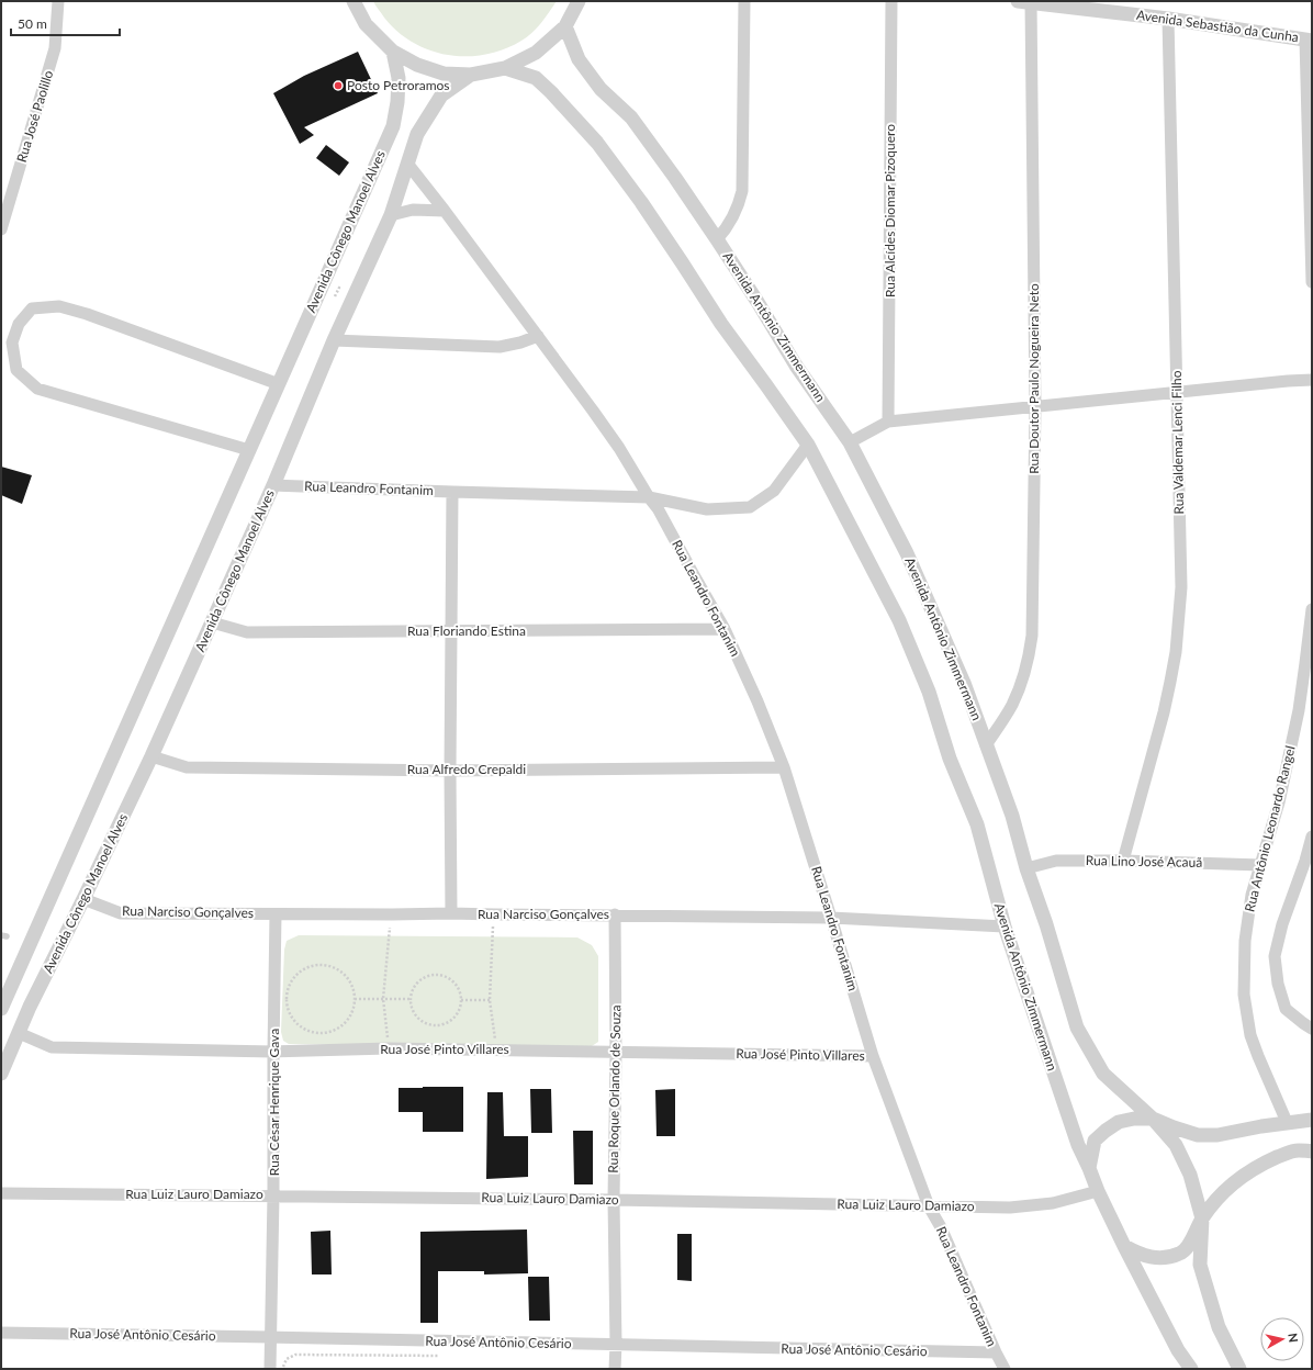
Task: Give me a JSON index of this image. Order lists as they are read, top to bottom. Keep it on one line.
{"streets":{"street":["Avenida Sebastião da Cunha","Rua José Paolillo","Rua Alcídes Diomar Pizoquero","Avenida Cônego Manoel Alves","Avenida Antônio Zimmermann","Rua Doutor Paulo Nogueira Neto","Rua Valdemar Lenci Filho","Rua Leandro Fontanim","Rua Floriando Estina","Rua Alfredo Crepaldi","Rua Antônio Leonardo Rangel","Rua Lino José Acauã","Rua Narciso Gonçalves","Rua José Pinto Villares","Rua Roque Orlando de Souza","Rua César Henrique Gava","Rua Luiz Lauro Damiazo","Rua José Antônio Cesário"]},"crossings":[["Avenida Sebastião da Cunha","Rua Doutor Paulo Nogueira Neto"],["Avenida Sebastião da Cunha","Rua Valdemar Lenci Filho"],["Avenida Cônego Manoel Alves","Rua Leandro Fontanim"],["Avenida Cônego Manoel Alves","Rua Floriando Estina"],["Avenida Cônego Manoel Alves","Rua Alfredo Crepaldi"],["Avenida Cônego Manoel Alves","Rua Narciso Gonçalves"],["Avenida Cônego Manoel Alves","Rua José Pinto Villares"],["Avenida Antônio Zimmermann","Rua Doutor Paulo Nogueira Neto"],["Avenida Antônio Zimmermann","Rua Leandro Fontanim"],["Avenida Antônio Zimmermann","Rua Lino José Acauã"],["Avenida Antônio Zimmermann","Rua Narciso Gonçalves"],["Avenida Antônio Zimmermann","Rua Luiz Lauro Damiazo"],["Rua Valdemar Lenci Filho","Rua Lino José Acauã"],["Rua Leandro Fontanim","Rua Floriando Estina"],["Rua Leandro Fontanim","Rua Alfredo Crepaldi"],["Rua Leandro Fontanim","Rua Narciso Gonçalves"],["Rua Leandro Fontanim","Rua José Pinto Villares"],["Rua Leandro Fontanim","Rua Luiz Lauro Damiazo"],["Rua Leandro Fontanim","Rua José Antônio Cesário"],["Rua Antônio Leonardo Rangel","Rua Lino José Acauã"],["Rua Narciso Gonçalves","Rua Roque Orlando de Souza"],["Rua Narciso Gonçalves","Rua César Henrique Gava"],["Rua José Pinto Villares","Rua Roque Orlando de Souza"],["Rua José Pinto Villares","Rua César Henrique Gava"],["Rua Roque Orlando de Souza","Rua Luiz Lauro Damiazo"],["Rua Roque Orlando de Souza","Rua José Antônio Cesário"],["Rua César Henrique Gava","Rua Luiz Lauro Damiazo"],["Rua César Henrique Gava","Rua José Antônio Cesário"]],"places":["Posto Petroramos"],"scale_bar":"50 m","north":"right"}
